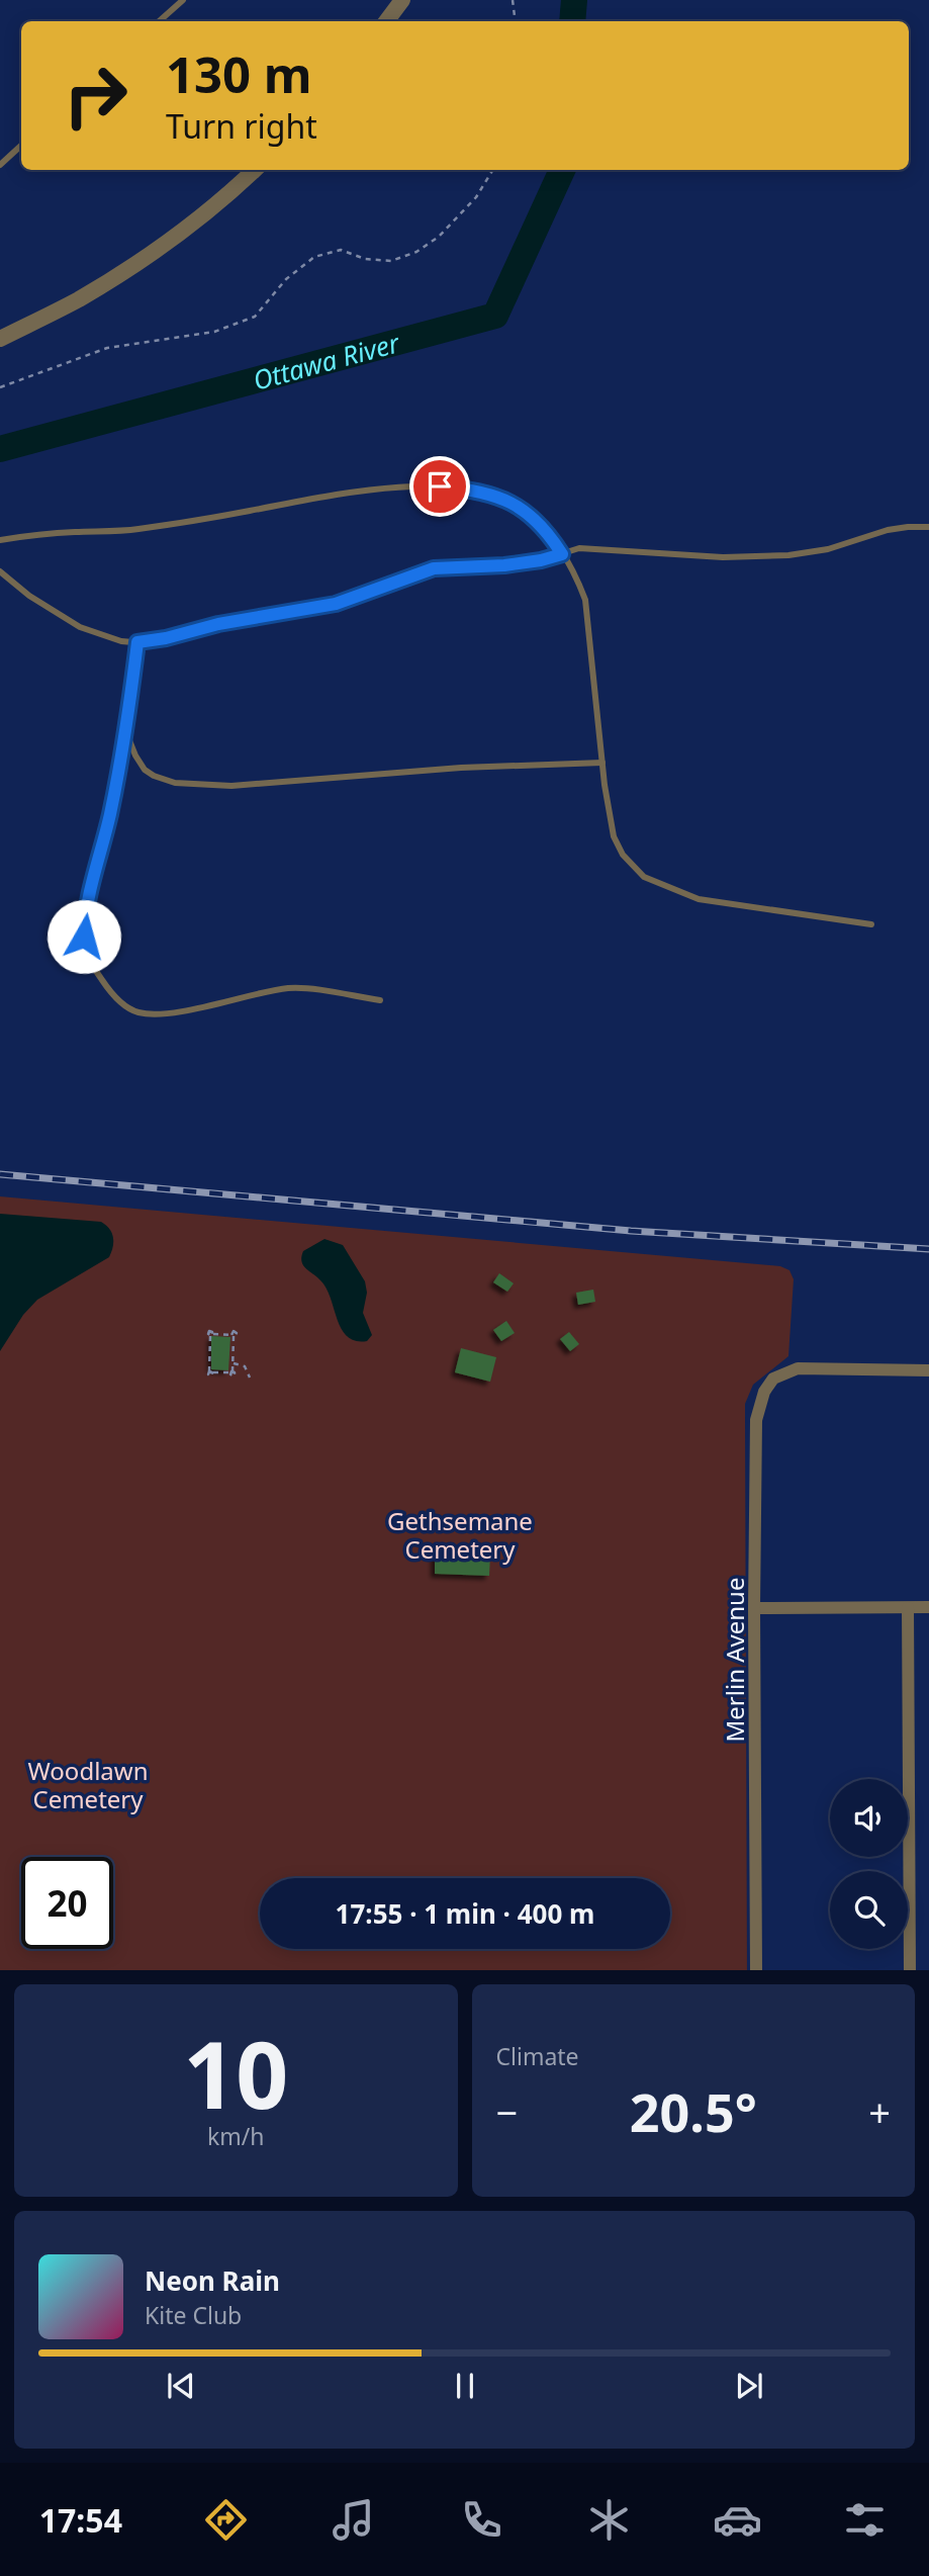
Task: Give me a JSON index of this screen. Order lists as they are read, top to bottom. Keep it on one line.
{"streets":{"street":["Merlin Avenue"]},"water":["Ottawa River"],"parks":["Gethsemane Cemetery","Woodlawn Cemetery"],"page":{"turn":["130 m","Turn right"],"limit":"20","trip":"17:55 · 1 min · 400 m","tile":[["10","km/h"],"Climate"],"heat":["−","20.5°","+"],"song":["Neon Rain","Kite Club"],"tabs":"17:54"}}
